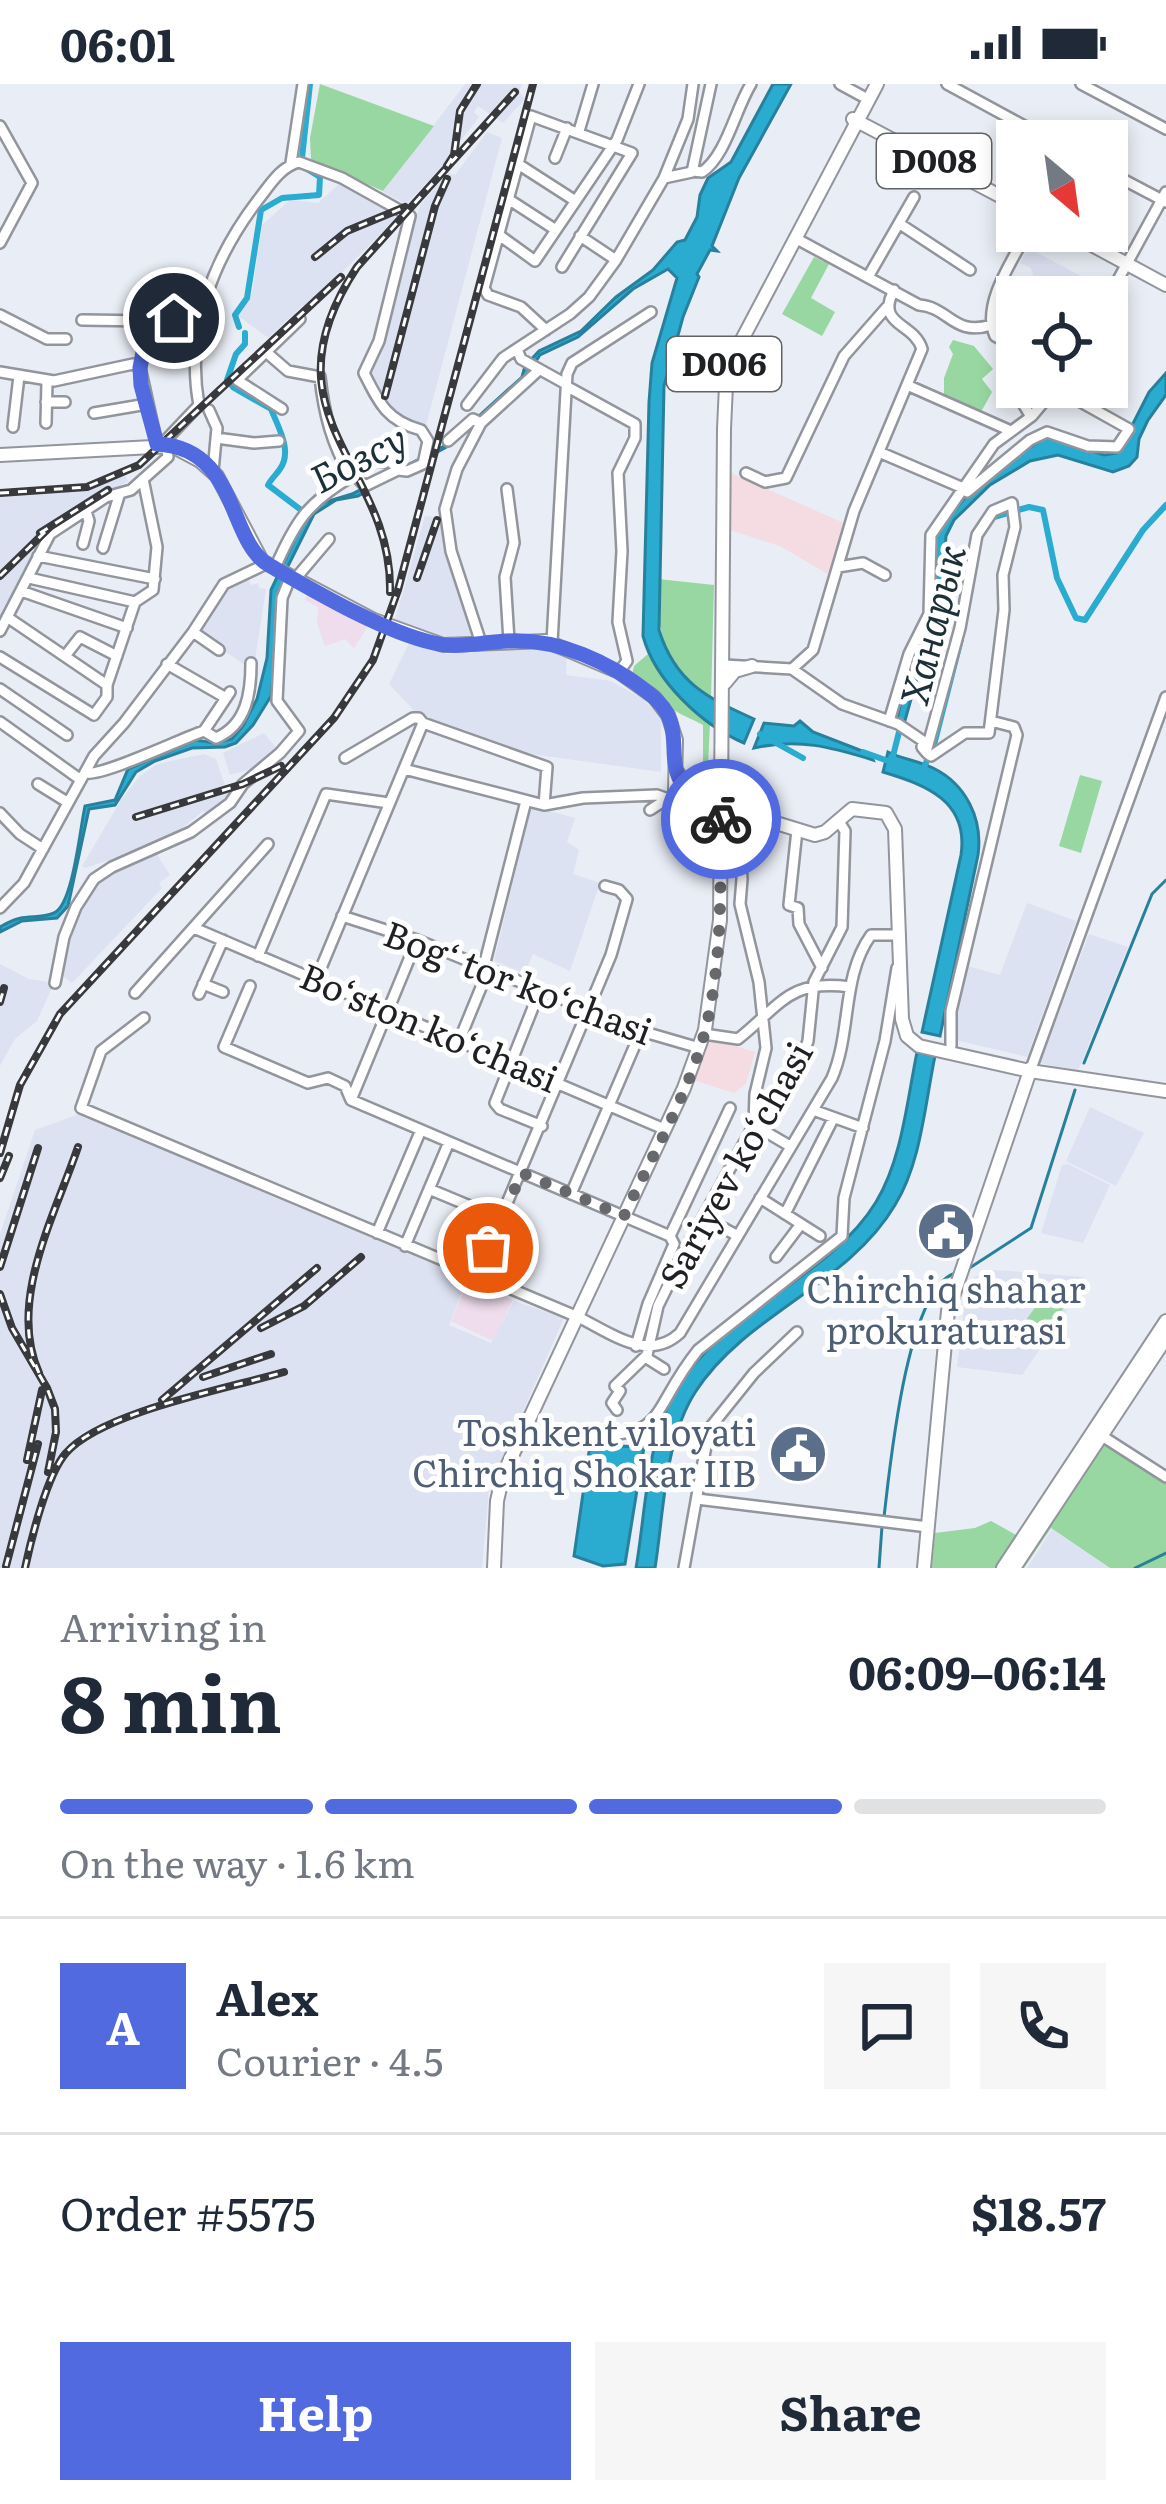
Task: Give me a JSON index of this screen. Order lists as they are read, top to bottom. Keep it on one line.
{"streets":{"main road":["D008","D006"],"street":["Bog‘ tor ko‘chasi","Bo‘ston ko‘chasi","Sariyev ko‘chasi"]},"crossings":[["D008","D006"]],"water":["Бозсу","Ханарык"],"places":{"public building":["Chirchiq shahar prokuraturasi","Toshkent viloyati Chirchiq Shokar IIB"]},"north":"bottom right","page":{"status":"06:01","heading":["8 min","Arriving in","06:09–06:14"],"panel":["Alex","Courier · 4.5","Order #5575","$18.57"],"bar":"On the way · 1.6 km","round":"A","buttons":["Help","Share"]}}
